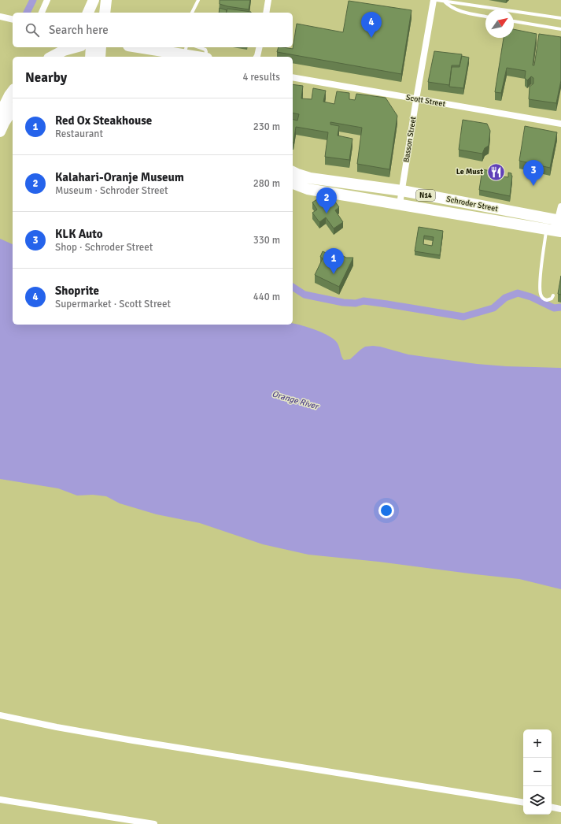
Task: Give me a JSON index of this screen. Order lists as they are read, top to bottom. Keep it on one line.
{"streets":{"highway":["N14","Schroder Street"],"street":["Scott Street","Basson Street"]},"crossings":[["Scott Street","Basson Street"],["Basson Street","Schroder Street"]],"water":["Orange River"],"places":{"restaurant":["Le Must"]},"north":"top right","page":{"pins":["4","3","2","1"],"search":"Search here","heading":["Nearby","4 results"],"list":[{"mark":"1","name":"Red Ox Steakhouse","note":"Restaurant","value":"230 m"},{"mark":"2","name":"Kalahari-Oranje Museum","note":"Museum · Schroder Street","value":"280 m"},{"mark":"3","name":"KLK Auto","note":"Shop · Schroder Street","value":"330 m"},{"mark":"4","name":"Shoprite","note":"Supermarket · Scott Street","value":"440 m"}],"map_buttons":["+","−"]}}
